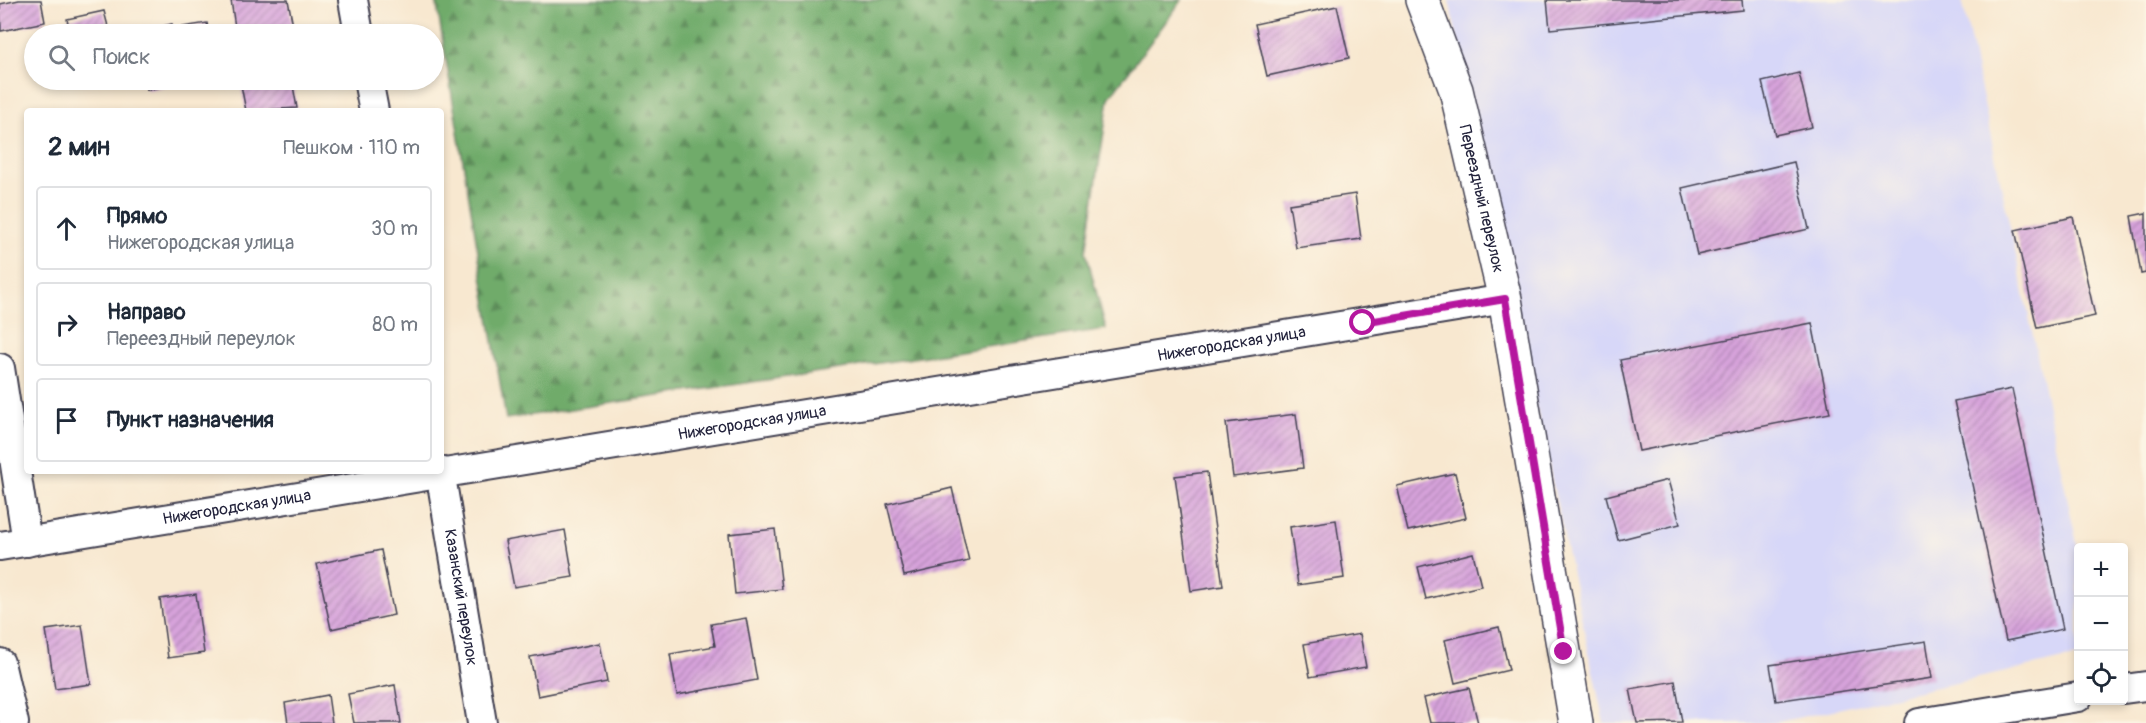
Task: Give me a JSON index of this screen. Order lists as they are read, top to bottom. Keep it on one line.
{"streets":{"street":["Переездный переулок","Нижегородская улица","Казанский переулок"]},"crossings":[["Переездный переулок","Нижегородская улица"]],"page":{"search":"Поиск","heading":["2 мин","Пешком · 110 m"],"list":[["Прямо","Нижегородская улица","30 m"],["Направо","Переездный переулок","80 m"],"Пункт назначения"],"map_buttons":["+","−"]}}
